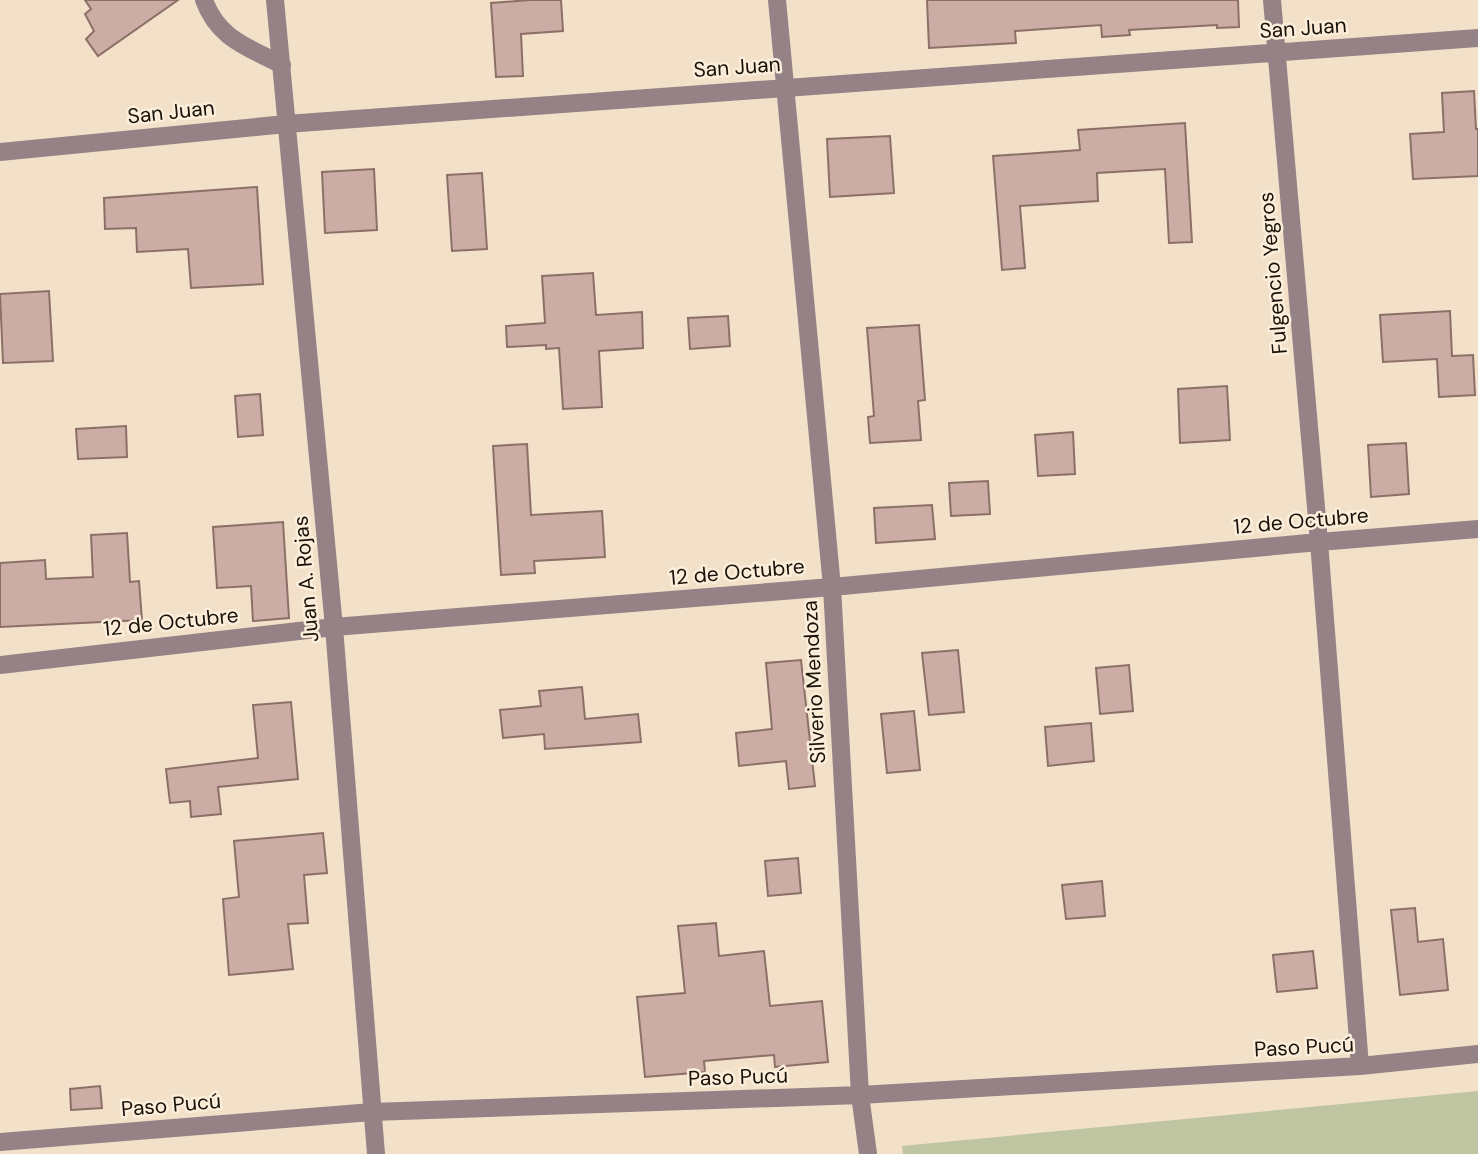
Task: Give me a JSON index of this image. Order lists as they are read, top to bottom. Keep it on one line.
{"streets":{"street":["San Juan","Fulgencio Yegros","12 de Octubre","Juan A. Rojas","Silverio Mendoza","Paso Pucú"]},"crossings":[["San Juan","Fulgencio Yegros"],["San Juan","Juan A. Rojas"],["San Juan","Silverio Mendoza"],["Fulgencio Yegros","12 de Octubre"],["Fulgencio Yegros","Paso Pucú"],["12 de Octubre","Juan A. Rojas"],["12 de Octubre","Silverio Mendoza"],["Juan A. Rojas","Paso Pucú"],["Silverio Mendoza","Paso Pucú"]]}
